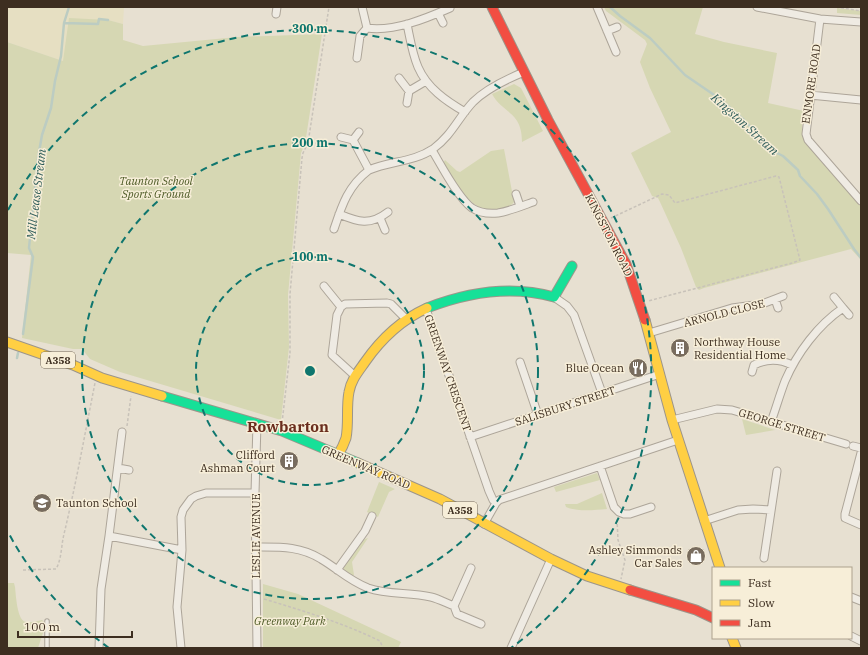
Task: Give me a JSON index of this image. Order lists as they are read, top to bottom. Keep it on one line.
{"streets":{"street":["ENMORE ROAD","KINGSTON ROAD","ARNOLD CLOSE","A358","GREENWAY CRESCENT","SALISBURY STREET","GEORGE STREET","GREENWAY ROAD","LESLIE AVENUE"]},"crossings":[["KINGSTON ROAD","ARNOLD CLOSE"],["KINGSTON ROAD","SALISBURY STREET"],["KINGSTON ROAD","GEORGE STREET"],["GREENWAY CRESCENT","SALISBURY STREET"],["GREENWAY CRESCENT","GREENWAY ROAD"],["GREENWAY ROAD","LESLIE AVENUE"]],"districts":["Rowbarton"],"water":["Kingston Stream","Mill Lease Stream"],"parks":["Taunton School Sports Ground","Greenway Park"],"places":{"building":["Northway House Residential Home","Clifford Ashman Court"],"restaurant":["Blue Ocean"],"school or university":["Taunton School"],"shop":["Ashley Simmonds Car Sales"]},"legend":["Fast","Slow","Jam"],"scale_bar":"100 m","rings":["300 m","200 m","100 m"]}
